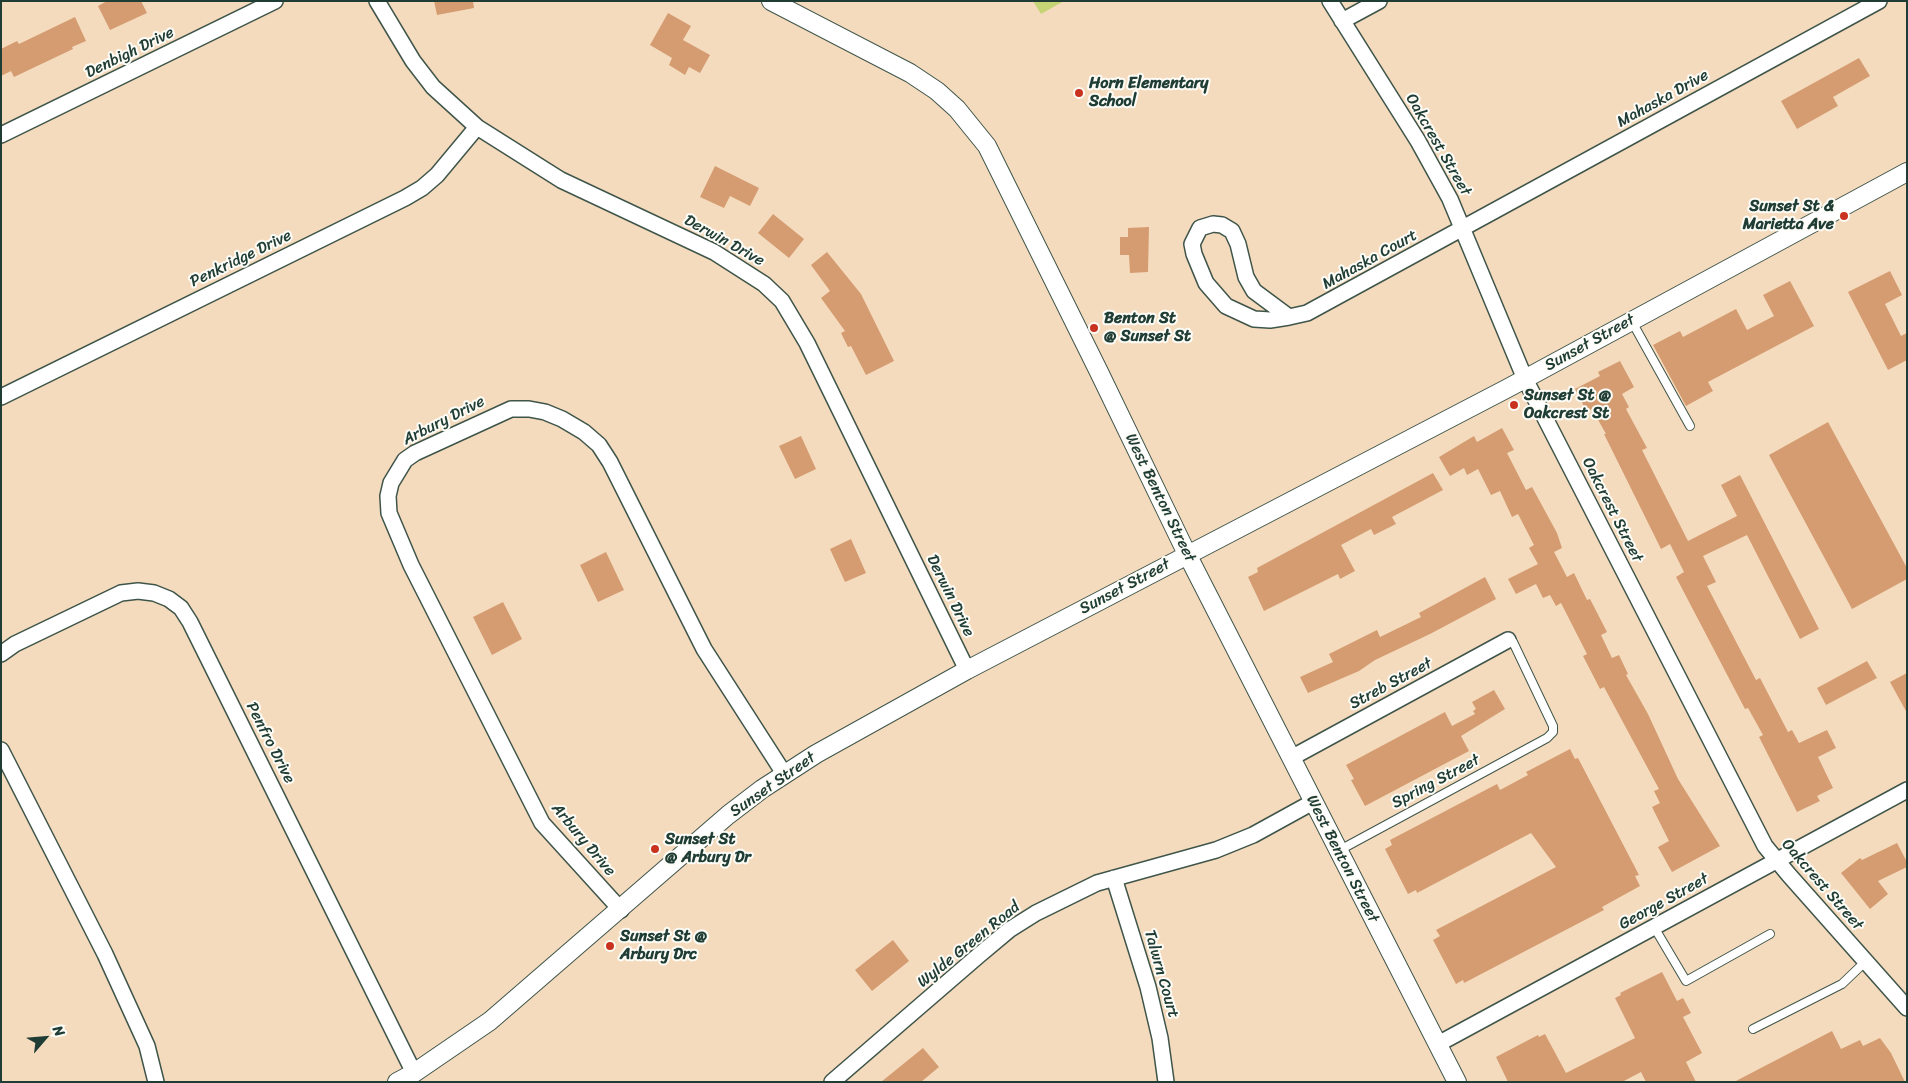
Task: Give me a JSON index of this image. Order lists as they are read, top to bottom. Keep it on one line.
{"streets":{"street":["Denbigh Drive","Mahaska Drive","Oakcrest Street","Derwin Drive","Penkridge Drive","Mahaska Court","Sunset Street","Arbury Drive","West Benton Street","Streb Street","Penfro Drive","George Street","Wylde Green Road","Talwrn Court"],"lane":["Spring Street"]},"crossings":[["Mahaska Drive","Oakcrest Street"],["Mahaska Drive","Mahaska Court"],["Oakcrest Street","Mahaska Court"],["Oakcrest Street","Sunset Street"],["Oakcrest Street","George Street"],["Derwin Drive","Penkridge Drive"],["Derwin Drive","Sunset Street"],["Sunset Street","Arbury Drive"],["Sunset Street","West Benton Street"],["Sunset Street","Penfro Drive"],["West Benton Street","Streb Street"],["West Benton Street","Spring Street"],["West Benton Street","George Street"],["West Benton Street","Wylde Green Road"],["Streb Street","Spring Street"],["Wylde Green Road","Talwrn Court"]],"places":["Horn Elementary School","Sunset St & Marietta Ave","Benton St @ Sunset St","Sunset St @ Oakcrest St","Sunset St @ Arbury Dr","Sunset St @ Arbury Drc"],"north":"top right"}
